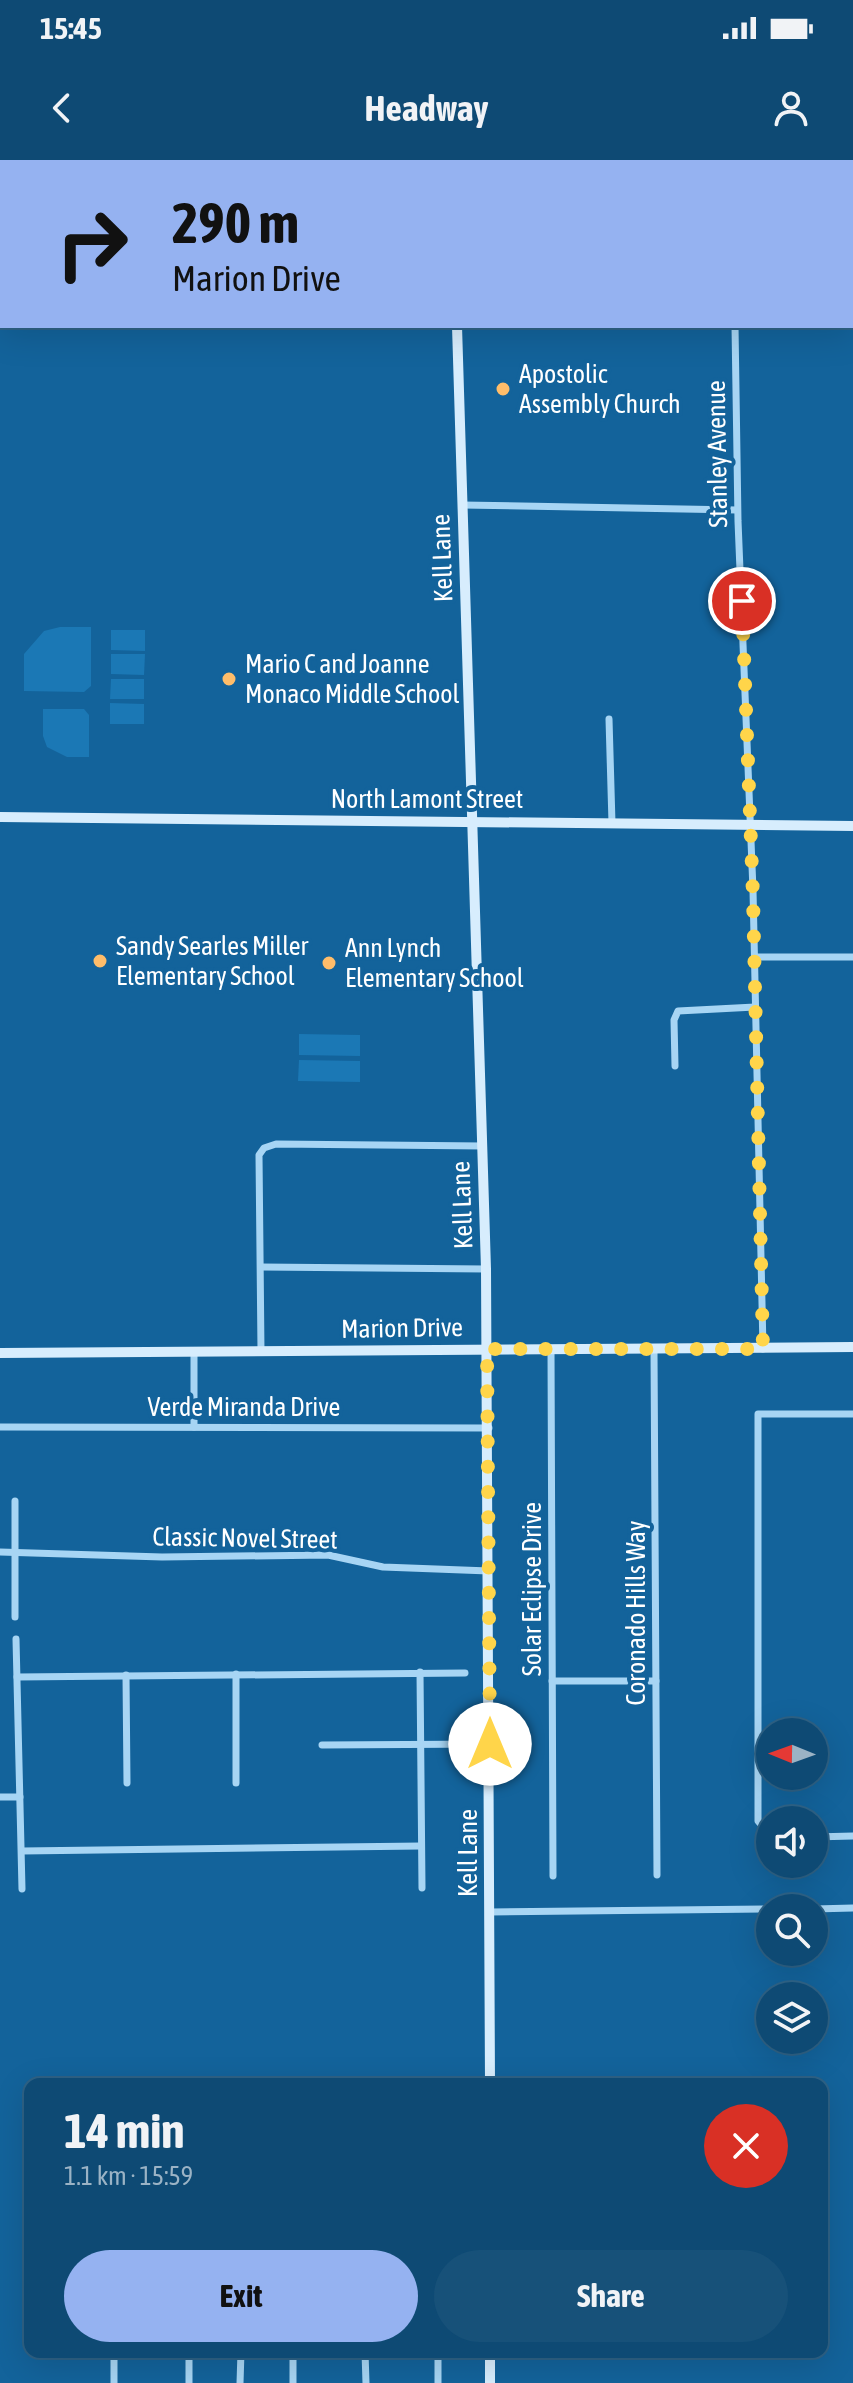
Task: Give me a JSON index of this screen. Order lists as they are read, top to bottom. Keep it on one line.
{"streets":{"street":["Stanley Avenue","Kell Lane","North Lamont Street","Marion Drive","Verde Miranda Drive","Classic Novel Street","Solar Eclipse Drive","Coronado Hills Way"]},"crossings":[["Stanley Avenue","North Lamont Street"],["Stanley Avenue","Marion Drive"],["Kell Lane","North Lamont Street"],["Kell Lane","Marion Drive"],["Kell Lane","Verde Miranda Drive"],["Kell Lane","Classic Novel Street"],["Marion Drive","Solar Eclipse Drive"],["Marion Drive","Coronado Hills Way"]],"places":["Apostolic Assembly Church","Mario C and Joanne Monaco Middle School","Sandy Searles Miller Elementary School","Ann Lynch Elementary School"],"north":"left","page":{"status":"15:45","header":"Headway","turn":["290 m","Marion Drive"],"heading":["14 min","1.1 km · 15:59"],"buttons":["Exit","Share"]}}
